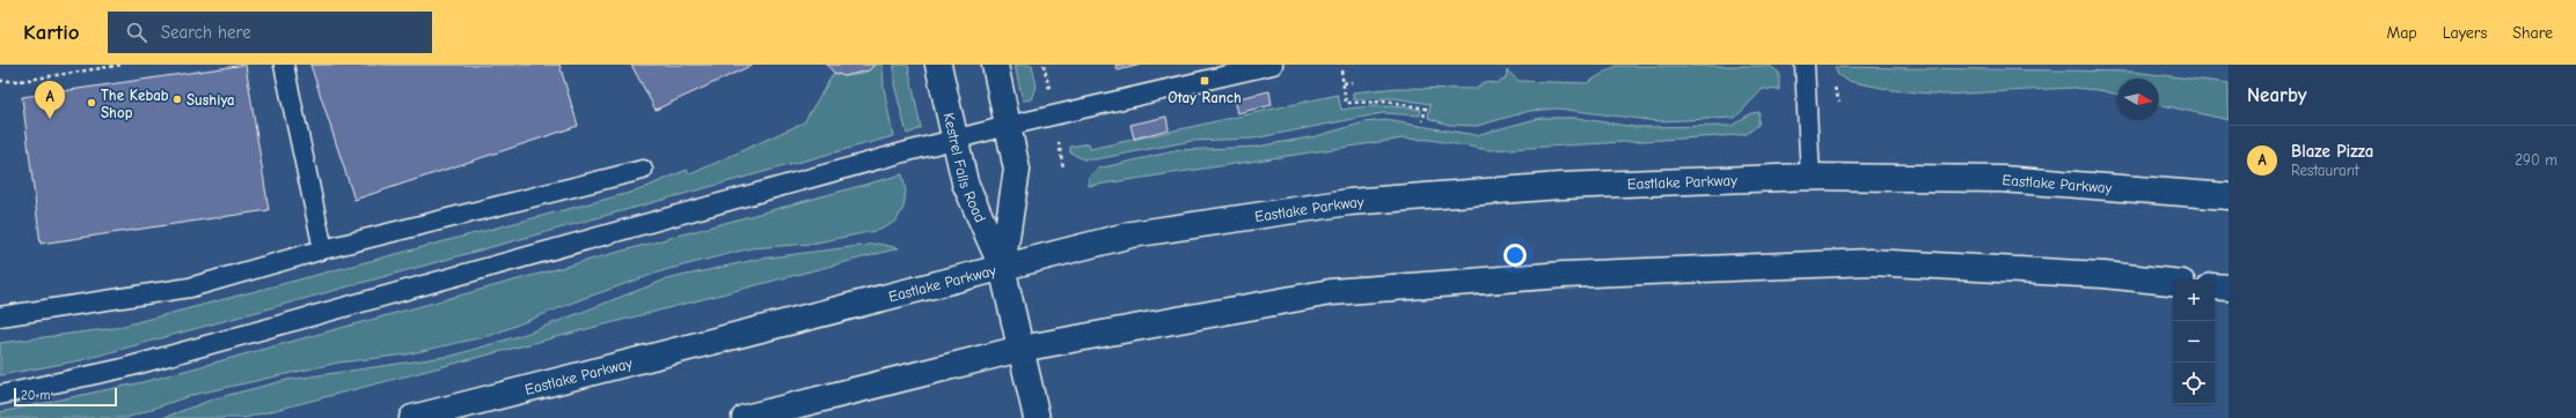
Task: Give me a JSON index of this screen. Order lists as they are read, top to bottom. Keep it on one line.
{"streets":{"main road":["Kestrel Falls Road","Eastlake Parkway"]},"crossings":[["Kestrel Falls Road","Eastlake Parkway"]],"places":{"transit":["Otay Ranch"],"other":["Sushiya","The Kebab Shop"]},"scale_bar":"20 m","north":"right","page":{"header":"Kartio","search":"Search here","nav":["Map","Layers","Share"],"heading":"Nearby","pins":"A","list":[{"mark":"A","name":"Blaze Pizza","note":"Restaurant","value":"290 m"}],"map_buttons":["+","−"],"scale":"20 m"}}
